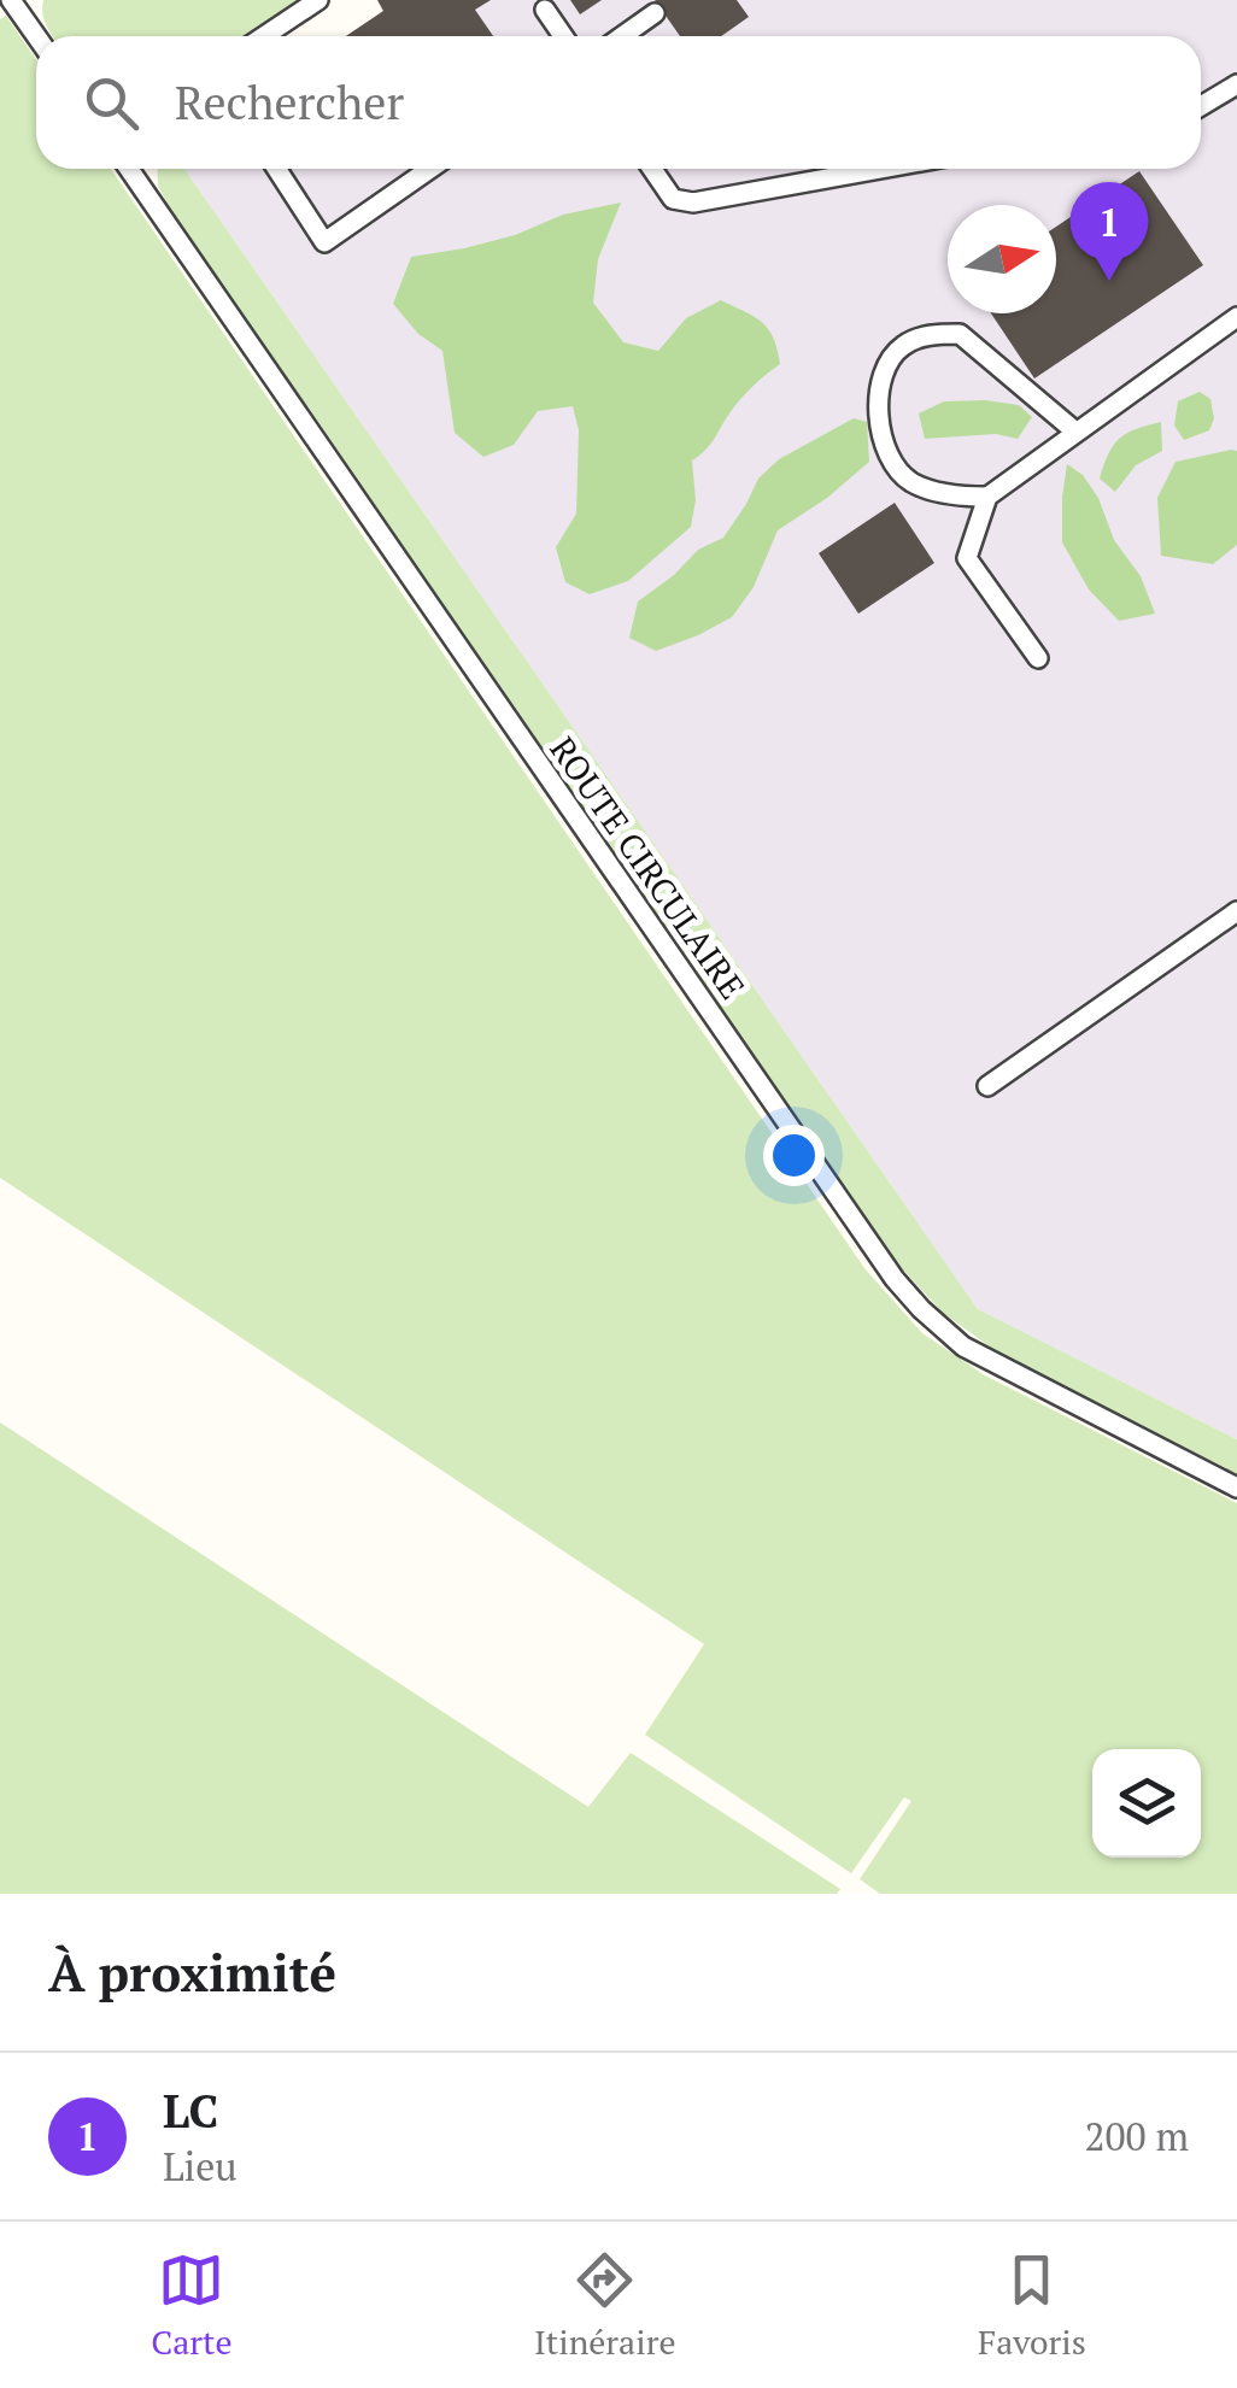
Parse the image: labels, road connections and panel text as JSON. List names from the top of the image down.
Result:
{
  "streets": {
    "lane": ["ROUTE CIRCULAIRE"]
  },
  "north": "right",
  "page": {
    "search": "Rechercher",
    "pins": "1",
    "heading": "À proximité",
    "list": [
      {
        "mark": "1",
        "name": "LC",
        "note": "Lieu",
        "value": "200 m"
      }
    ],
    "nav": ["Carte", "Itinéraire", "Favoris"]
  }
}
